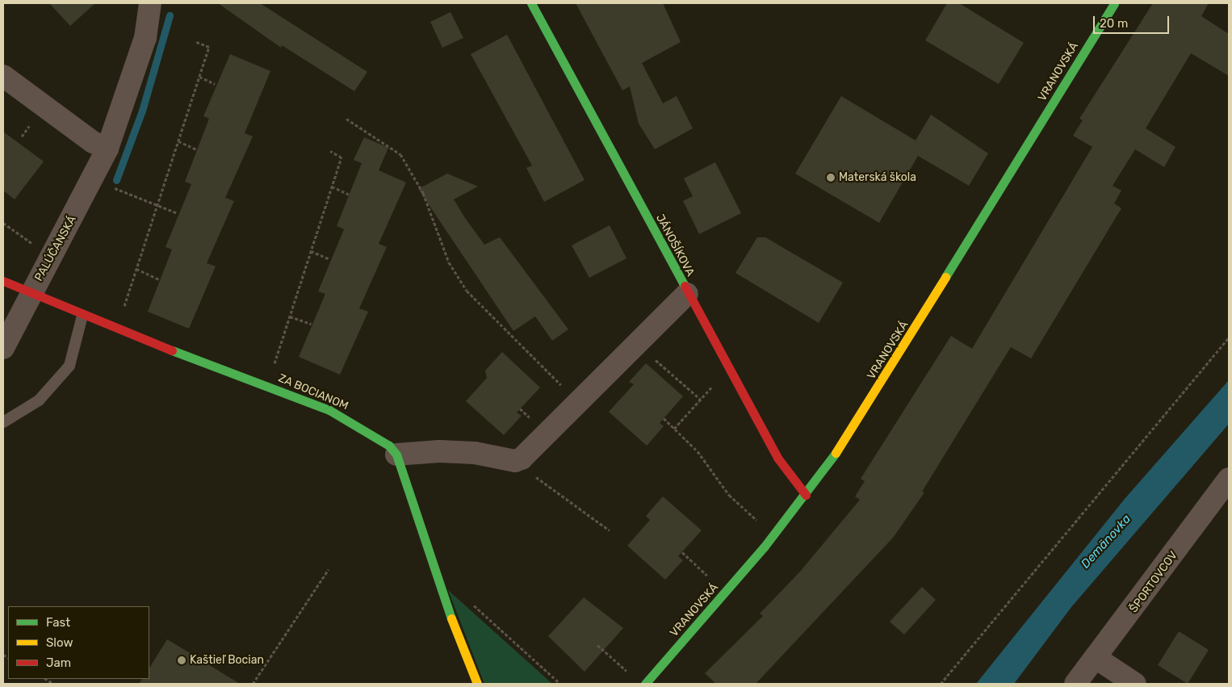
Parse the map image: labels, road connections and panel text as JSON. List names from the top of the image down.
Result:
{
  "streets": {
    "street": [
      "VRANOVSKÁ",
      "JÁNOŠÍKOVA",
      "PALÚČANSKÁ",
      "ZA BOCIANOM",
      "ŠPORTOVCOV"
    ]
  },
  "crossings": [
    ["VRANOVSKÁ", "JÁNOŠÍKOVA"],
    ["PALÚČANSKÁ", "ZA BOCIANOM"]
  ],
  "water": ["Demänovka"],
  "places": ["Materská škola", "Kaštieľ Bocian"],
  "legend": ["Fast", "Slow", "Jam"],
  "scale_bar": "20 m"
}
